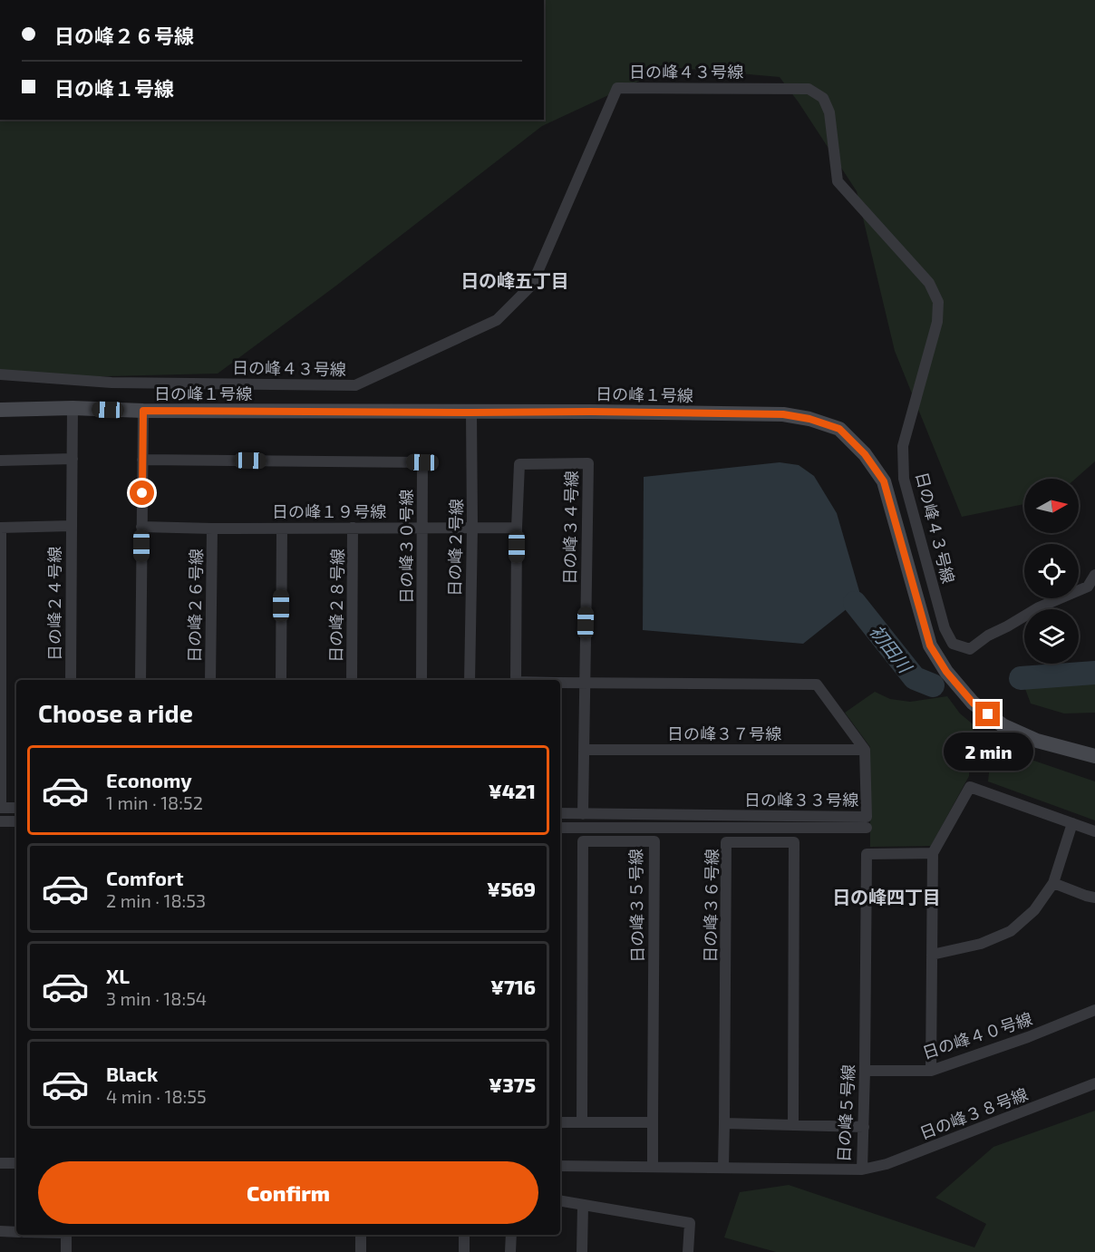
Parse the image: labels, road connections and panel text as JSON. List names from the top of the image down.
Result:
{
  "streets": {
    "street": [
      "日の峰４３号線",
      "日の峰１号線",
      "日の峰１９号線",
      "日の峰３４号線",
      "日の峰３０号線",
      "日の峰２号線",
      "日の峰２４号線",
      "日の峰２６号線",
      "日の峰２８号線",
      "日の峰３７号線",
      "日の峰３３号線",
      "日の峰３５号線",
      "日の峰３６号線",
      "日の峰４０号線",
      "日の峰５号線",
      "日の峰３８号線"
    ]
  },
  "crossings": [
    ["日の峰１号線", "日の峰２号線"],
    ["日の峰１号線", "日の峰２４号線"],
    ["日の峰１９号線", "日の峰３４号線"],
    ["日の峰１９号線", "日の峰３０号線"],
    ["日の峰１９号線", "日の峰２号線"],
    ["日の峰１９号線", "日の峰２６号線"],
    ["日の峰１９号線", "日の峰２８号線"],
    ["日の峰３４号線", "日の峰３７号線"],
    ["日の峰３４号線", "日の峰３３号線"],
    ["日の峰３７号線", "日の峰３３号線"],
    ["日の峰４０号線", "日の峰５号線"],
    ["日の峰５号線", "日の峰３８号線"]
  ],
  "districts": ["日の峰五丁目", "日の峰四丁目"],
  "water": ["初田川"],
  "north": "right",
  "page": {
    "banner": ["日の峰２６号線", "日の峰１号線"],
    "heading": "Choose a ride",
    "bubble": "2 min",
    "list": [
      {
        "name": "Economy",
        "note": "1 min · 18:52",
        "value": "¥421"
      },
      {
        "name": "Comfort",
        "note": "2 min · 18:53",
        "value": "¥569"
      },
      {
        "name": "XL",
        "note": "3 min · 18:54",
        "value": "¥716"
      },
      {
        "name": "Black",
        "note": "4 min · 18:55",
        "value": "¥375"
      }
    ],
    "buttons": "Confirm"
  }
}
